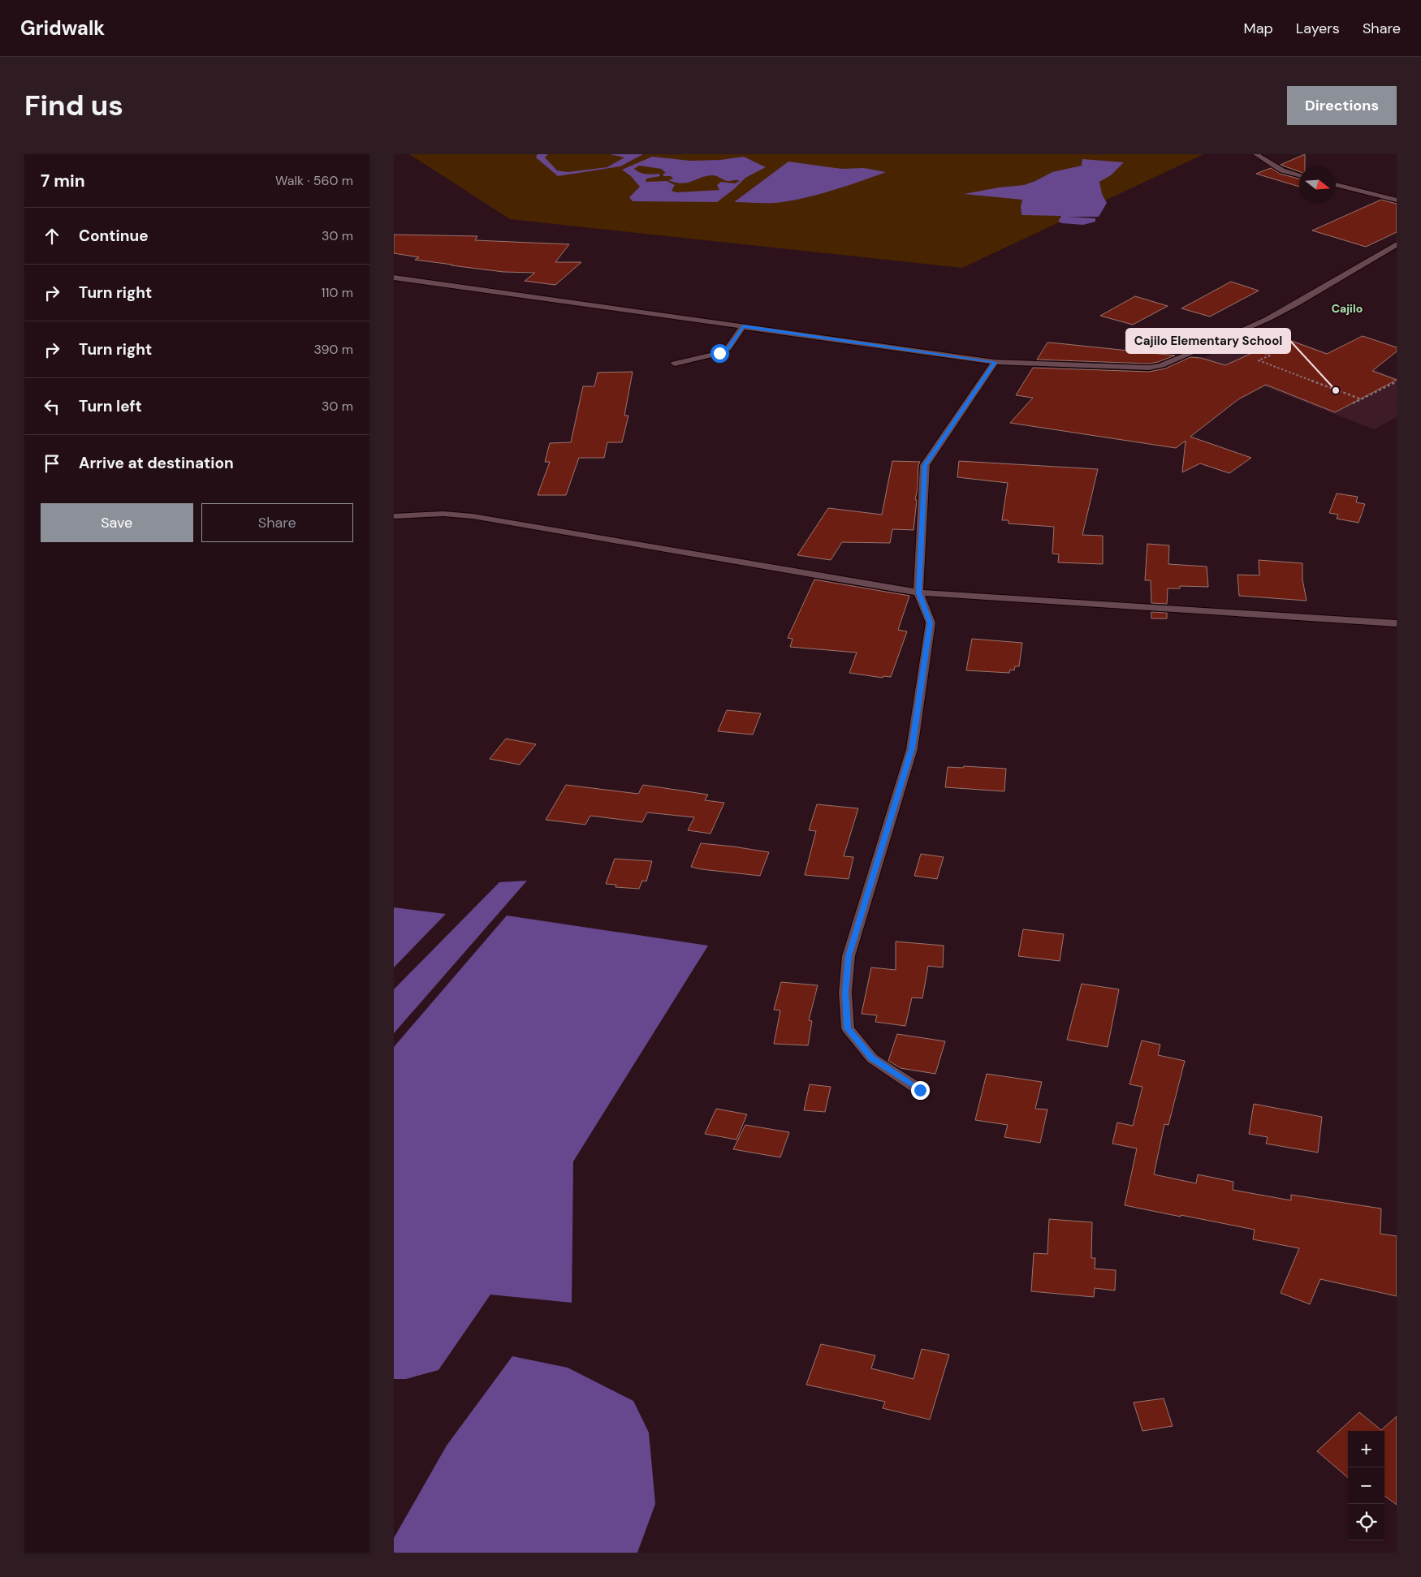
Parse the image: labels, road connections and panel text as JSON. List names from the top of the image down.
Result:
{
  "districts": ["Cajilo"],
  "places": ["Cajilo Elementary School"],
  "north": "right",
  "page": {
    "header": "Gridwalk",
    "nav": ["Map", "Layers", "Share"],
    "buttons": [
      "Directions",
      ["Save", "Share"]
    ],
    "title": "Find us",
    "heading": ["7 min", "Walk · 560 m"],
    "list": [
      ["Continue", "30 m"],
      ["Turn right", "110 m"],
      ["Turn right", "390 m"],
      ["Turn left", "30 m"],
      "Arrive at destination"
    ],
    "map_buttons": ["+", "−"]
  }
}
